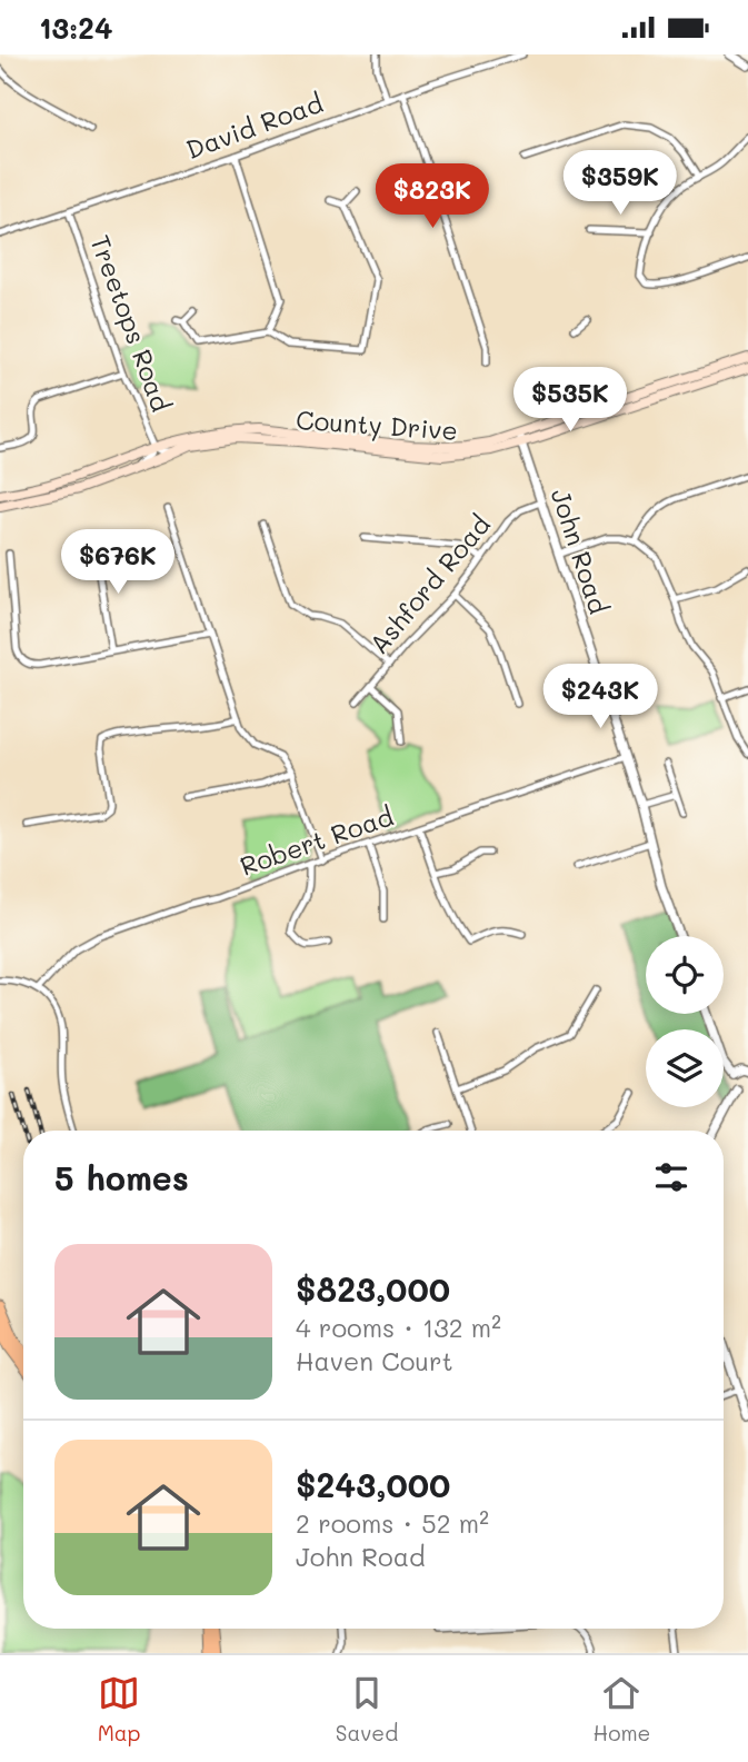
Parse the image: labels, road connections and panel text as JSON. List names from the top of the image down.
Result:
{
  "streets": {
    "main road": ["County Drive"],
    "street": [
      "David Road",
      "Treetops Road",
      "John Road",
      "Ashford Road",
      "Robert Road"
    ]
  },
  "crossings": [
    ["David Road", "Treetops Road"],
    ["Treetops Road", "County Drive"],
    ["County Drive", "John Road"],
    ["John Road", "Ashford Road"],
    ["John Road", "Robert Road"]
  ],
  "page": {
    "status": "13:24",
    "price": [
      "$359K",
      "$823K",
      "$535K",
      "$676K",
      "$243K"
    ],
    "heading": "5 homes",
    "list": [
      {
        "name": "$823,000",
        "note": "4 rooms · 132 m² · Haven Court"
      },
      {
        "name": "$243,000",
        "note": "2 rooms · 52 m² · John Road"
      }
    ],
    "tabs": ["Map", "Saved", "Home"]
  }
}
